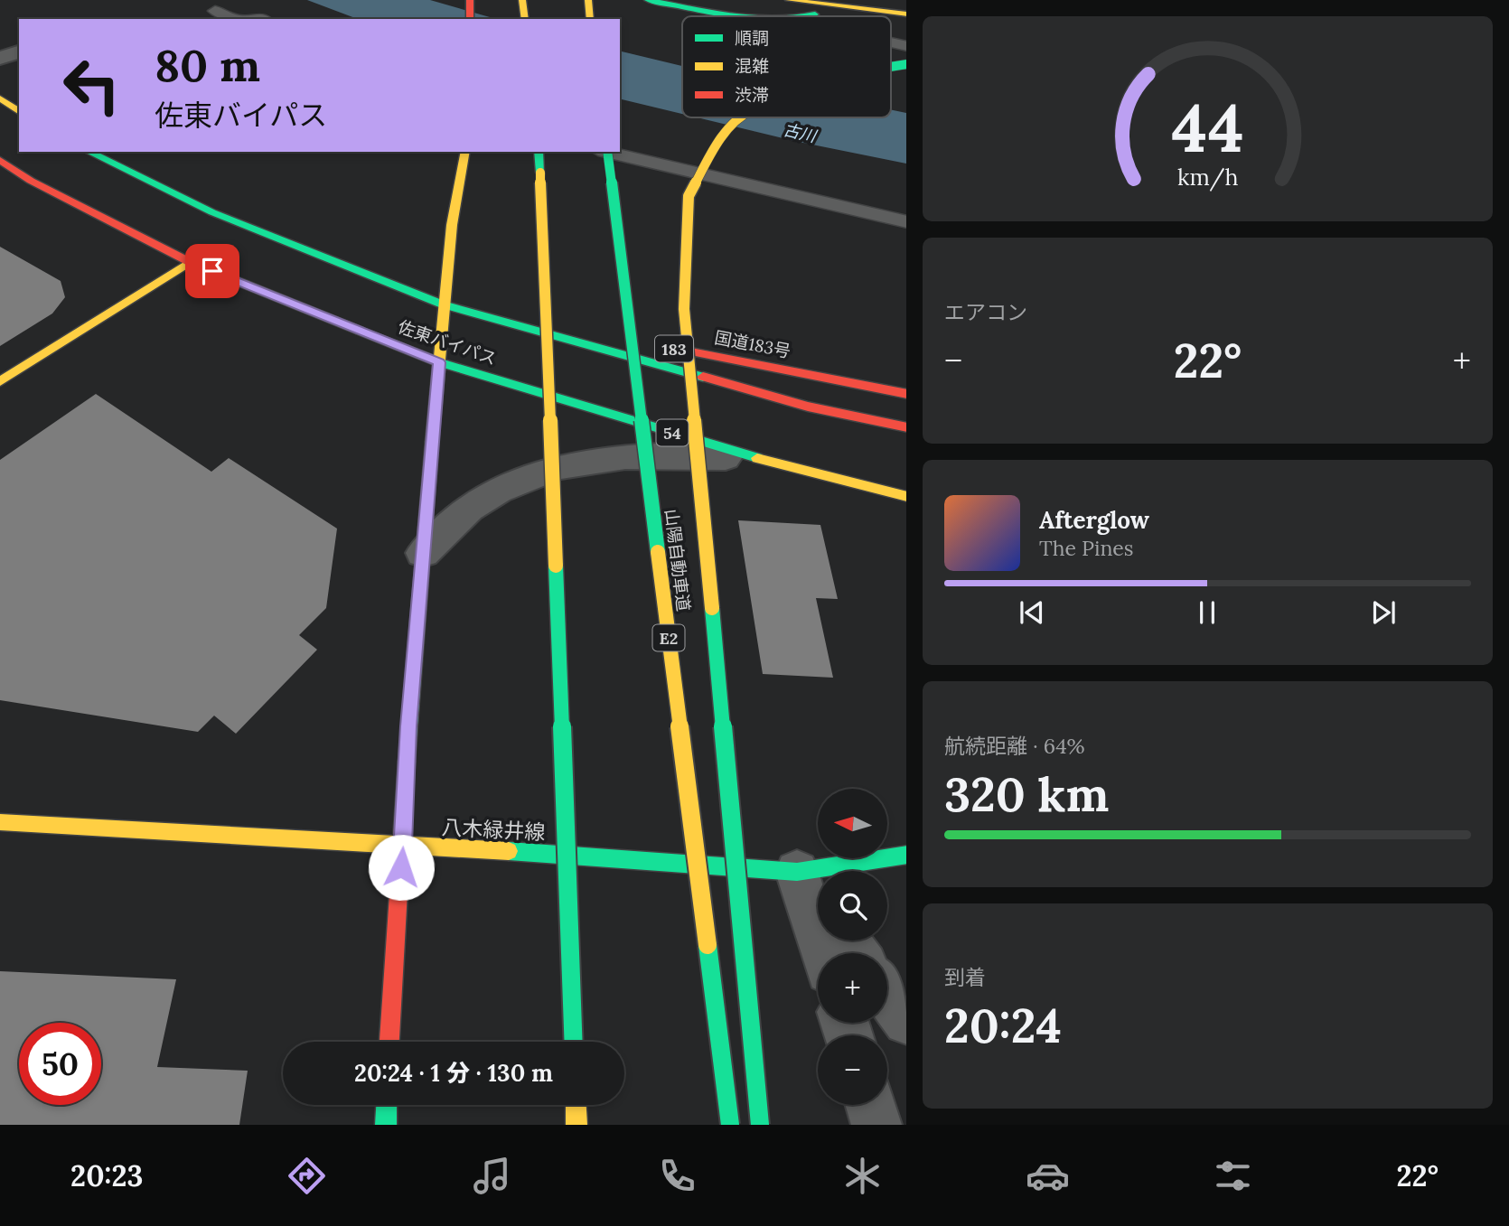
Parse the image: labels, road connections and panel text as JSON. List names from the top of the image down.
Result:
{
  "streets": {
    "main road": [
      "佐東バイパス",
      "国道183号",
      "183",
      "54",
      "山陽自動車道",
      "E2",
      "八木緑井線"
    ]
  },
  "crossings": [
    ["佐東バイパス", "国道183号"]
  ],
  "water": ["古川"],
  "legend": ["順調", "混雑", "渋滞"],
  "north": "left",
  "page": {
    "turn": ["80 m", "佐東バイパス"],
    "tile": [
      "エアコン",
      ["航続距離 · 64%", "320 km"],
      ["到着", "20:24"]
    ],
    "heat": ["−", "22°", "+"],
    "song": ["Afterglow", "The Pines"],
    "map_buttons": ["+", "−"],
    "limit": "50",
    "trip": "20:24 · 1 分 · 130 m",
    "tabs": ["20:23", "22°"],
    "gauge": ["44", "km/h"]
  }
}
